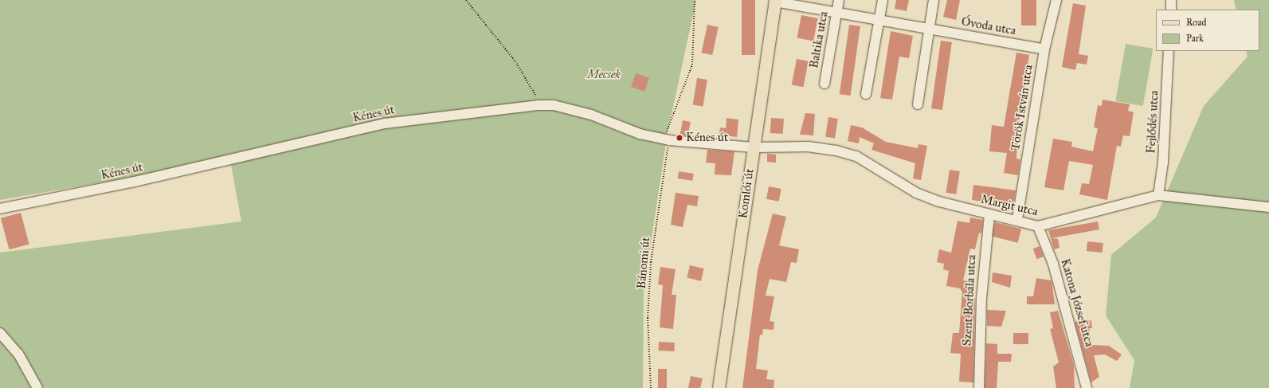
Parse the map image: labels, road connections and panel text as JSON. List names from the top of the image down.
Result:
{
  "streets": {
    "main road": ["Komlói út"],
    "street": [
      "Óvoda utca",
      "Baltika utca",
      "Török István utca",
      "Kénes út",
      "Fejlődés utca",
      "Margit utca",
      "Szent Borbála utca",
      "Katona József utca"
    ],
    "path": ["Bánomi út"]
  },
  "crossings": [
    ["Óvoda utca", "Baltika utca"],
    ["Óvoda utca", "Török István utca"],
    ["Óvoda utca", "Komlói út"],
    ["Török István utca", "Margit utca"],
    ["Kénes út", "Komlói út"],
    ["Kénes út", "Margit utca"],
    ["Kénes út", "Bánomi út"],
    ["Fejlődés utca", "Margit utca"],
    ["Komlói út", "Margit utca"],
    ["Margit utca", "Szent Borbála utca"],
    ["Margit utca", "Katona József utca"]
  ],
  "parks": ["Mecsek"],
  "places": ["Kénes út"],
  "legend": ["Road", "Park"]
}
